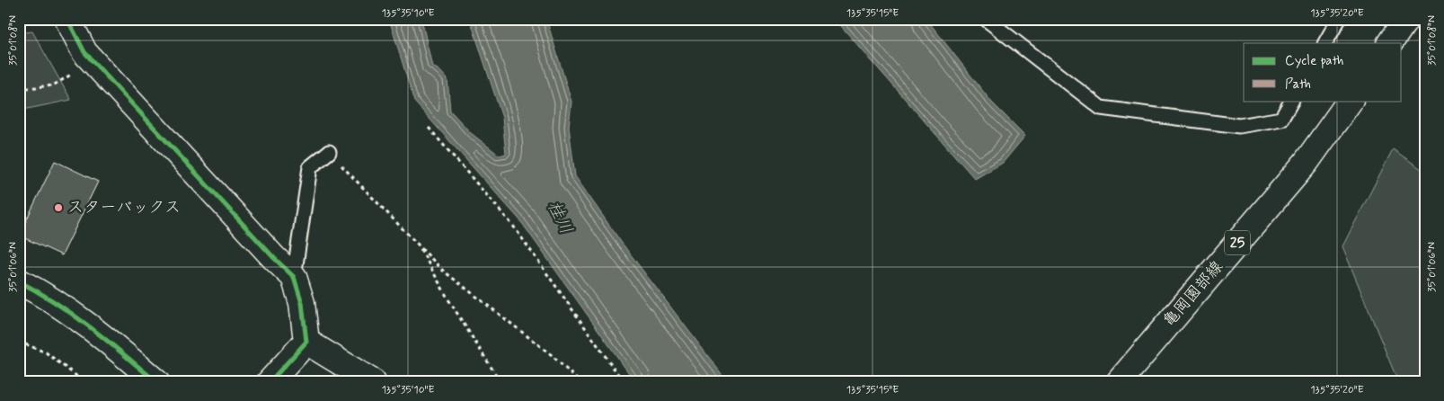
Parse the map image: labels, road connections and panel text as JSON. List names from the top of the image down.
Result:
{
  "streets": {
    "street": ["25", "亀岡園部線"]
  },
  "water": ["桂川"],
  "places": ["スターバックス"],
  "legend": ["Cycle path", "Path"],
  "coordinates": [
    "135°35'10\"E",
    "135°35'15\"E",
    "135°35'20\"E",
    "35°01'08\"N",
    "35°01'06\"N"
  ]
}
